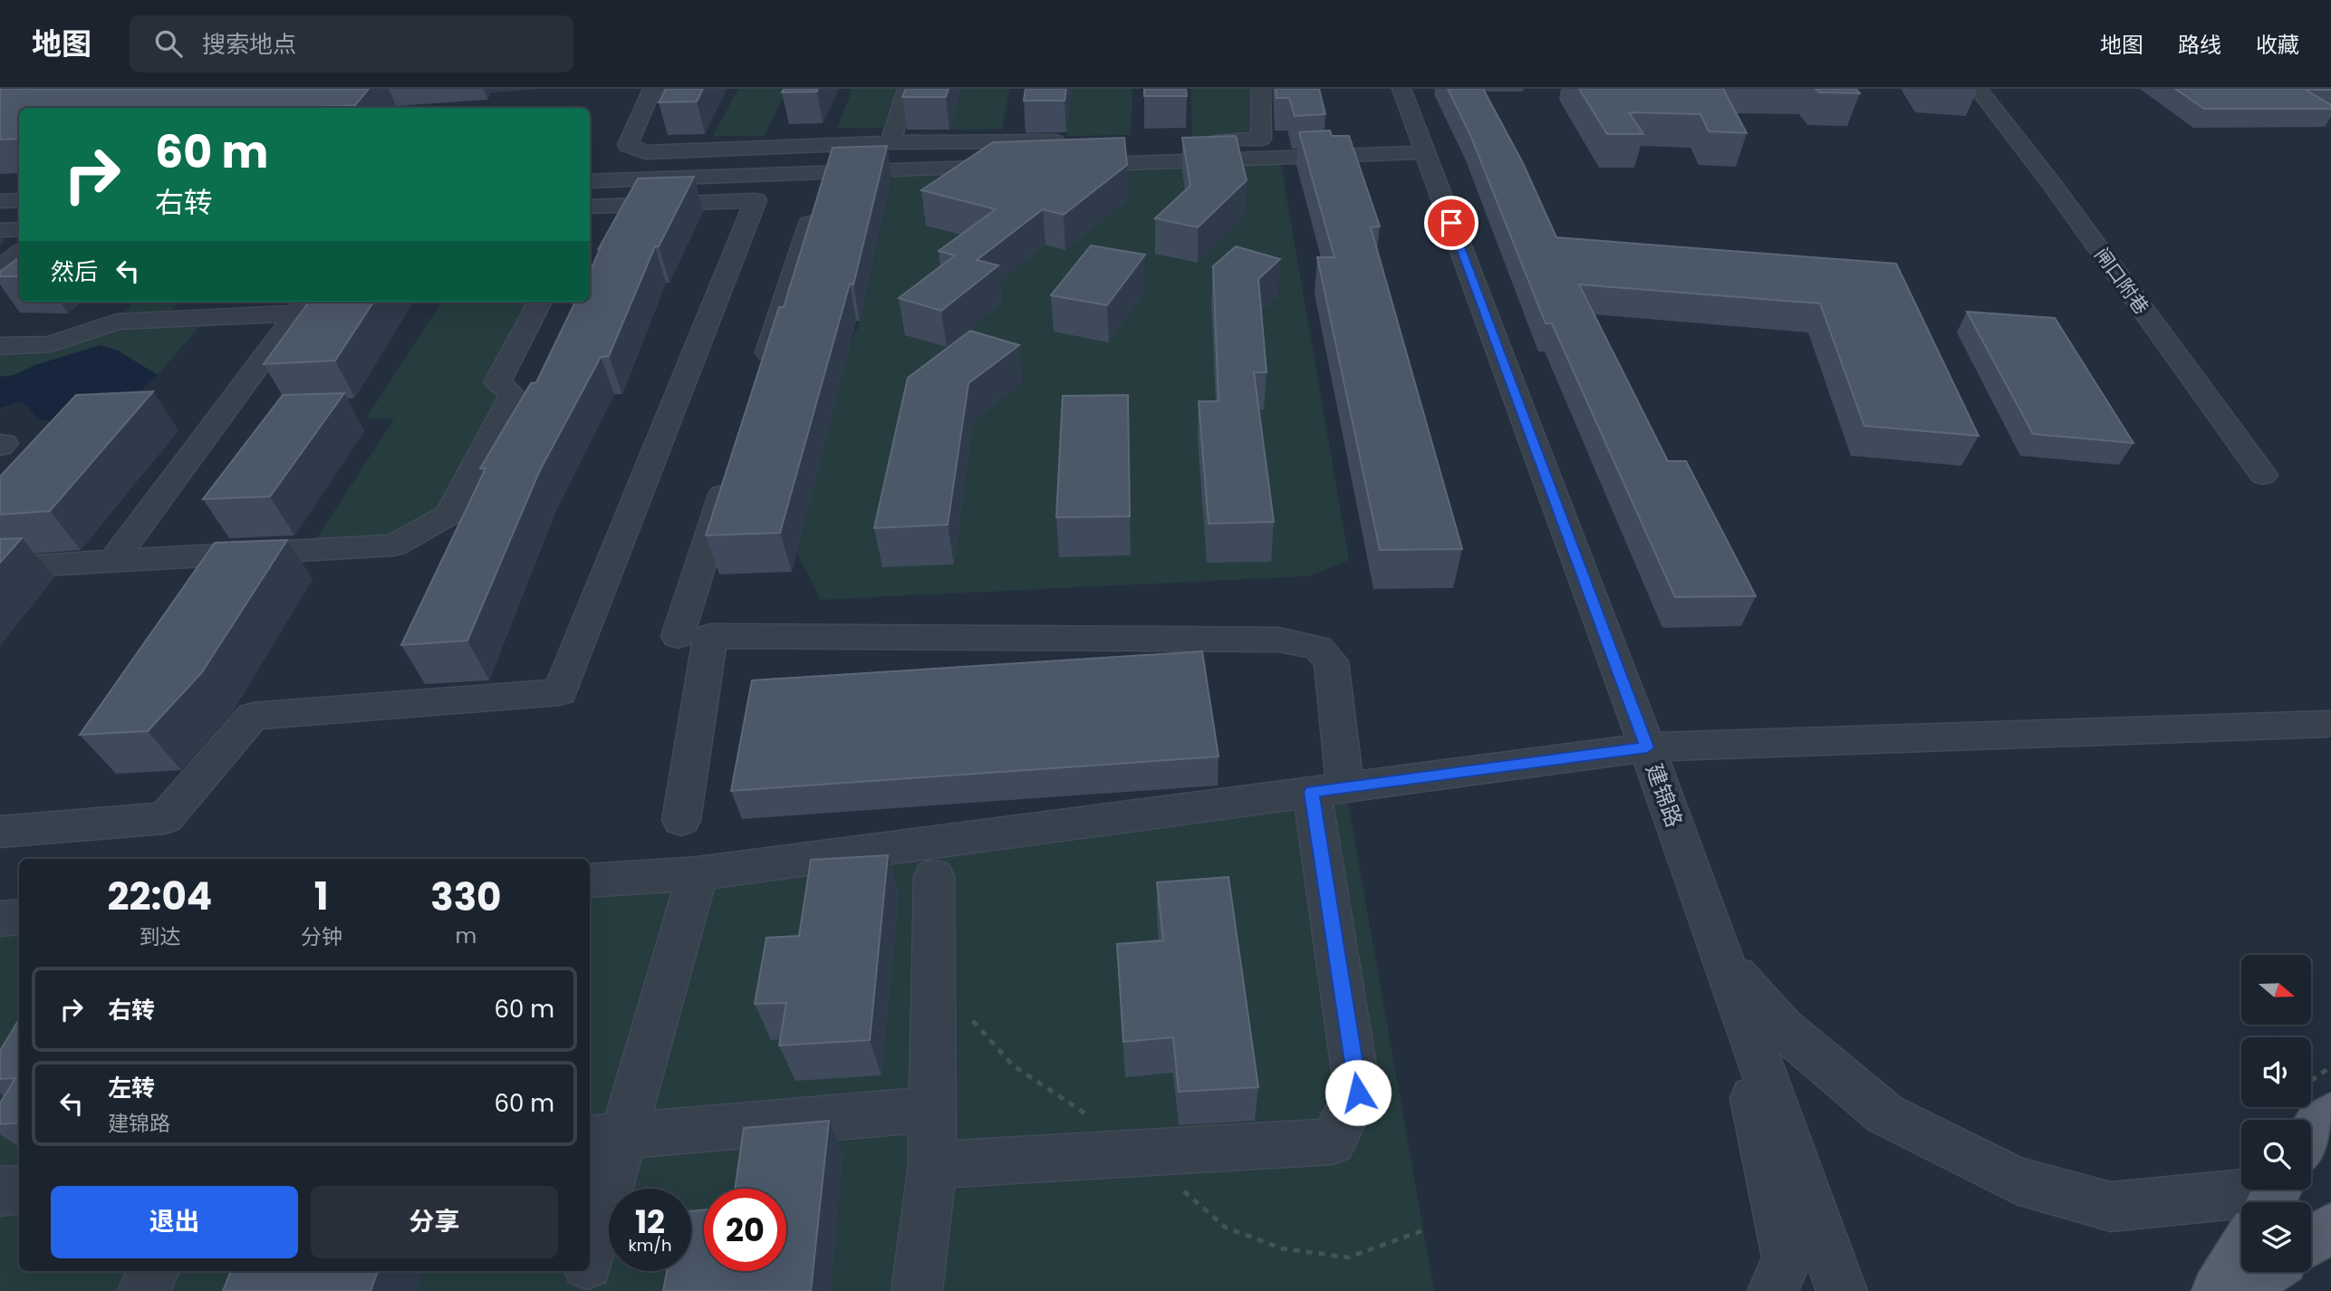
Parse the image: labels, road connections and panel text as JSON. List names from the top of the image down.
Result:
{
  "streets": {
    "street": ["闸口附巷", "建锦路"]
  },
  "north": "right",
  "page": {
    "header": "地图",
    "search": "搜索地点",
    "nav": ["地图", "路线", "收藏"],
    "turn": ["60 m", "右转"],
    "then": "然后",
    "eta": [
      "22:04",
      "到达",
      "1",
      "分钟",
      "330",
      "m"
    ],
    "list": [
      {
        "name": "右转",
        "value": "60 m"
      },
      {
        "name": "左转",
        "note": "建锦路",
        "value": "60 m"
      }
    ],
    "buttons": ["退出", "分享"],
    "speed": "12 km/h",
    "limit": "20"
  }
}
